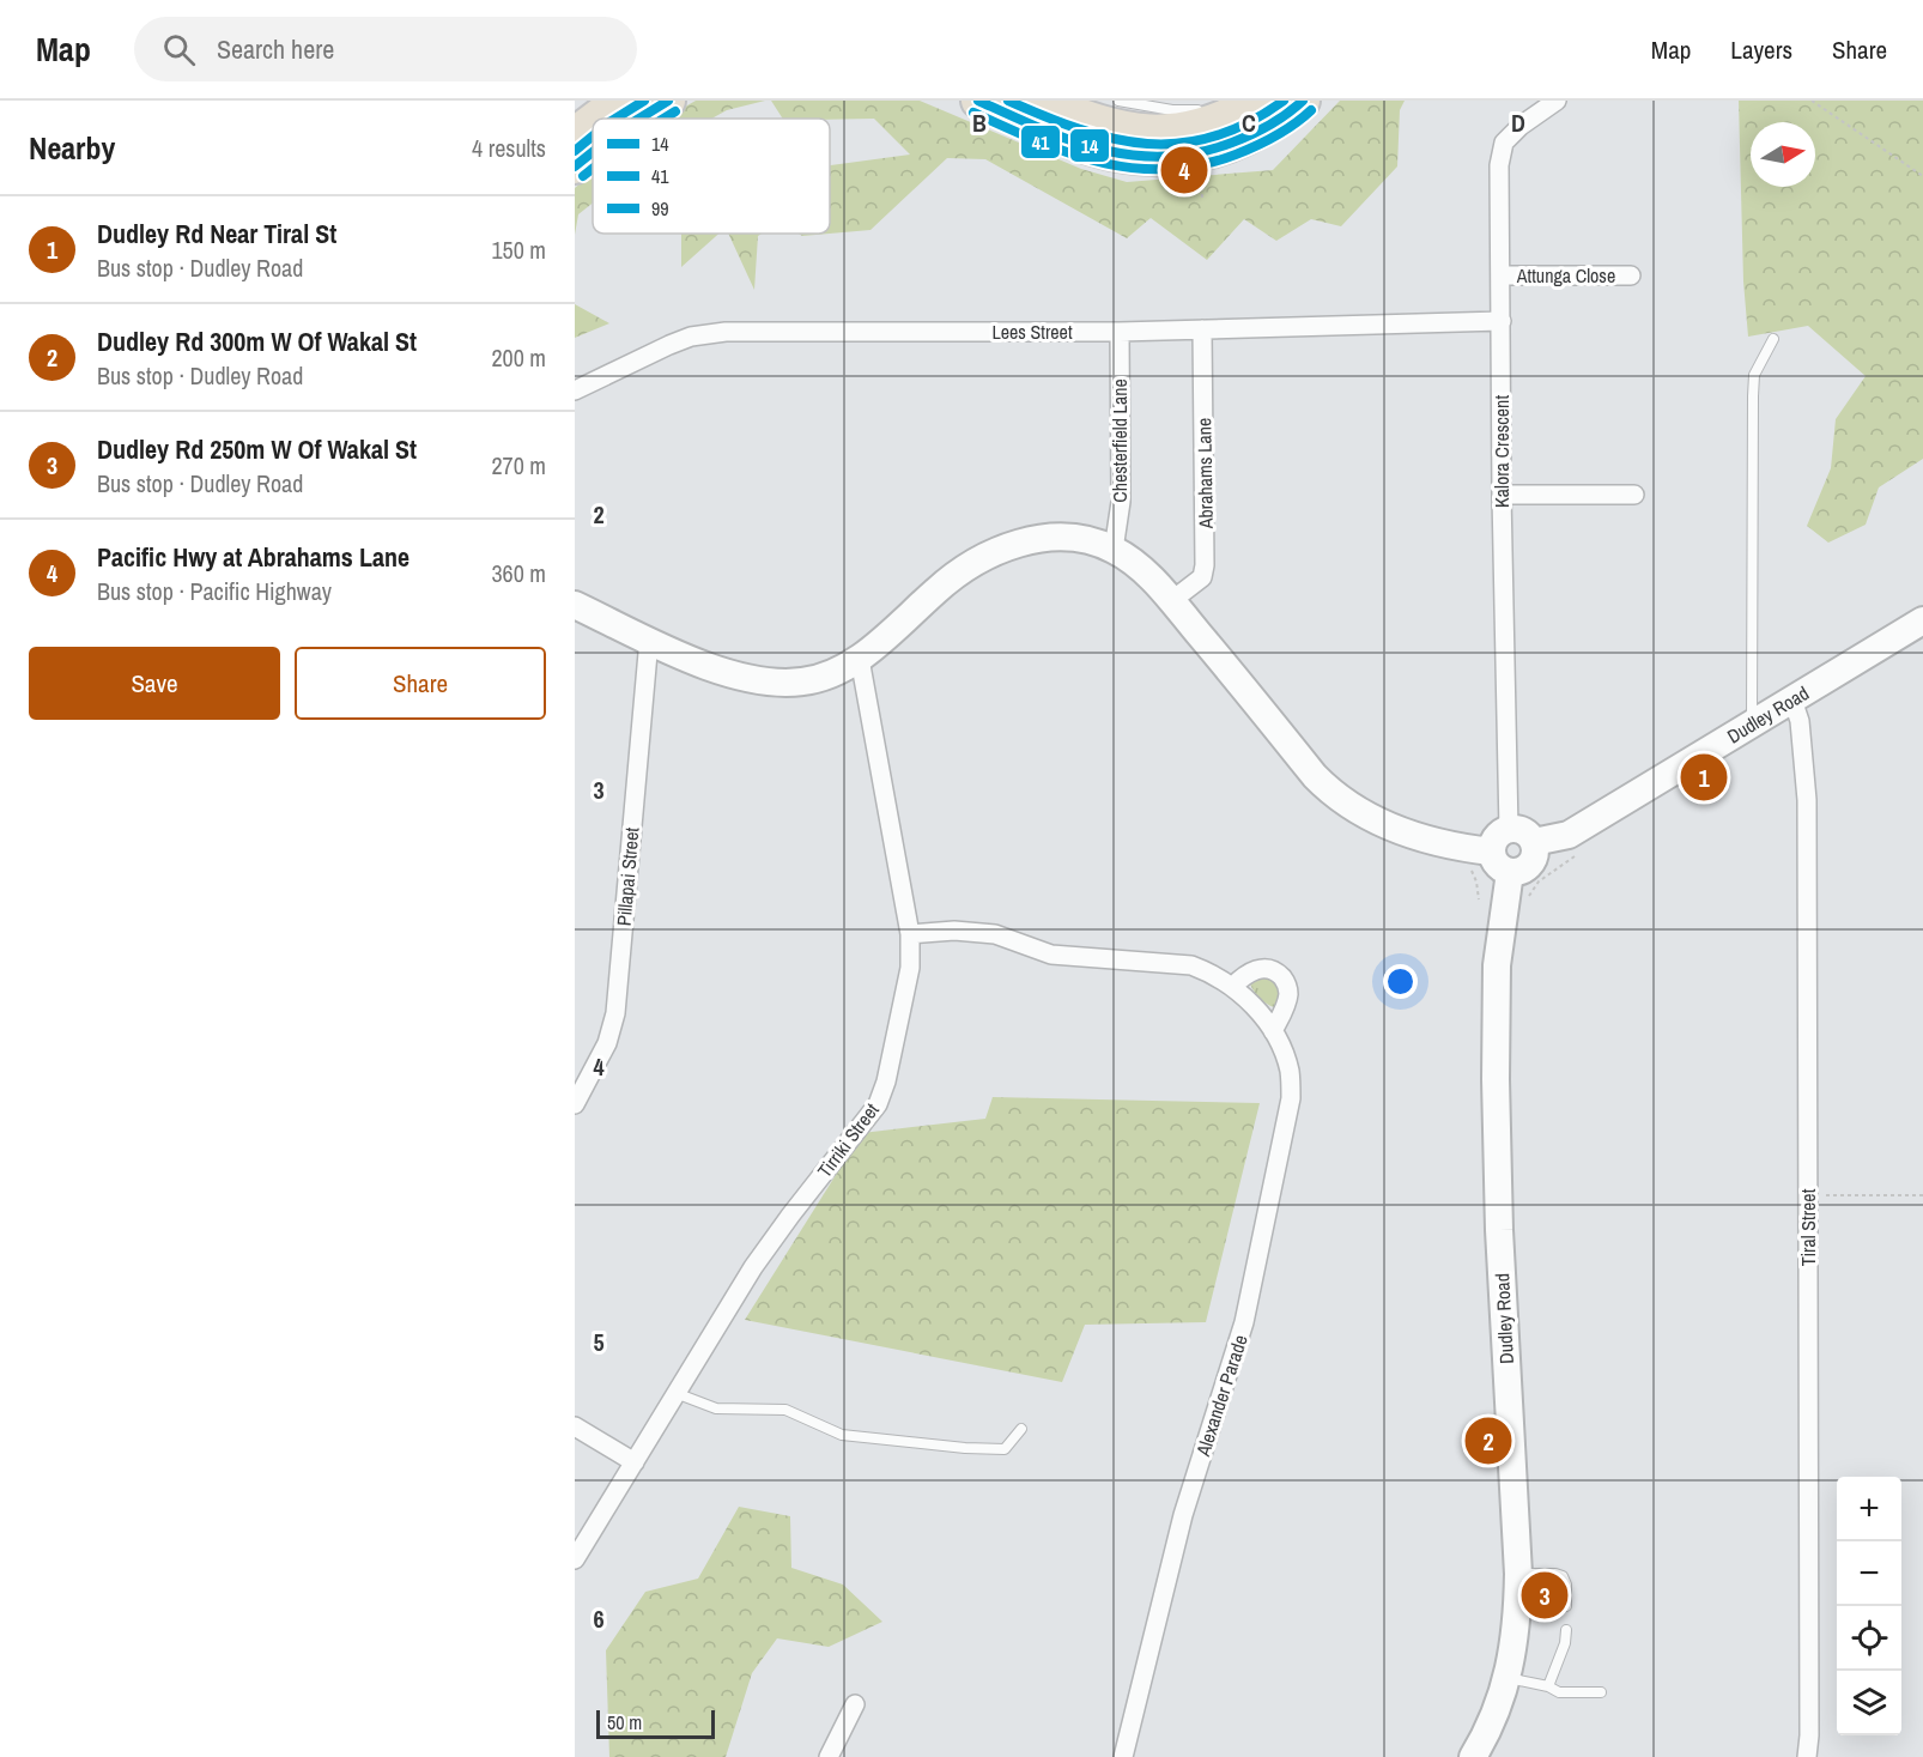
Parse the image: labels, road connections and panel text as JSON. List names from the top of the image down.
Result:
{
  "streets": {
    "main road": ["Dudley Road"],
    "street": [
      "Attunga Close",
      "Lees Street",
      "Chesterfield Lane",
      "Kalora Crescent",
      "Abrahams Lane",
      "Pillapai Street",
      "Tirriki Street",
      "Tiral Street",
      "Alexander Parade"
    ]
  },
  "crossings": [
    ["Attunga Close", "Kalora Crescent"],
    ["Lees Street", "Chesterfield Lane"],
    ["Lees Street", "Kalora Crescent"],
    ["Lees Street", "Abrahams Lane"],
    ["Kalora Crescent", "Dudley Road"],
    ["Dudley Road", "Tiral Street"],
    ["Tirriki Street", "Alexander Parade"]
  ],
  "lines": ["transit line 14", "transit line 99", "transit line 41"],
  "legend": ["14", "41", "99"],
  "scale_bar": "50 m",
  "north": "right",
  "page": {
    "header": "Map",
    "search": "Search here",
    "nav": ["Map", "Layers", "Share"],
    "heading": ["Nearby", "4 results"],
    "pins": [
      "4",
      "1",
      "2",
      "3"
    ],
    "list": [
      {
        "mark": "1",
        "name": "Dudley Rd Near Tiral St",
        "note": "Bus stop · Dudley Road",
        "value": "150 m"
      },
      {
        "mark": "2",
        "name": "Dudley Rd 300m W Of Wakal St",
        "note": "Bus stop · Dudley Road",
        "value": "200 m"
      },
      {
        "mark": "3",
        "name": "Dudley Rd 250m W Of Wakal St",
        "note": "Bus stop · Dudley Road",
        "value": "270 m"
      },
      {
        "mark": "4",
        "name": "Pacific Hwy at Abrahams Lane",
        "note": "Bus stop · Pacific Highway",
        "value": "360 m"
      }
    ],
    "buttons": ["Save", "Share"],
    "map_buttons": ["+", "−"],
    "scale": "50 m"
  },
  "grid": {
    "columns": ["B", "C", "D"],
    "rows": [
      "2",
      "3",
      "4",
      "5",
      "6"
    ]
  }
}
